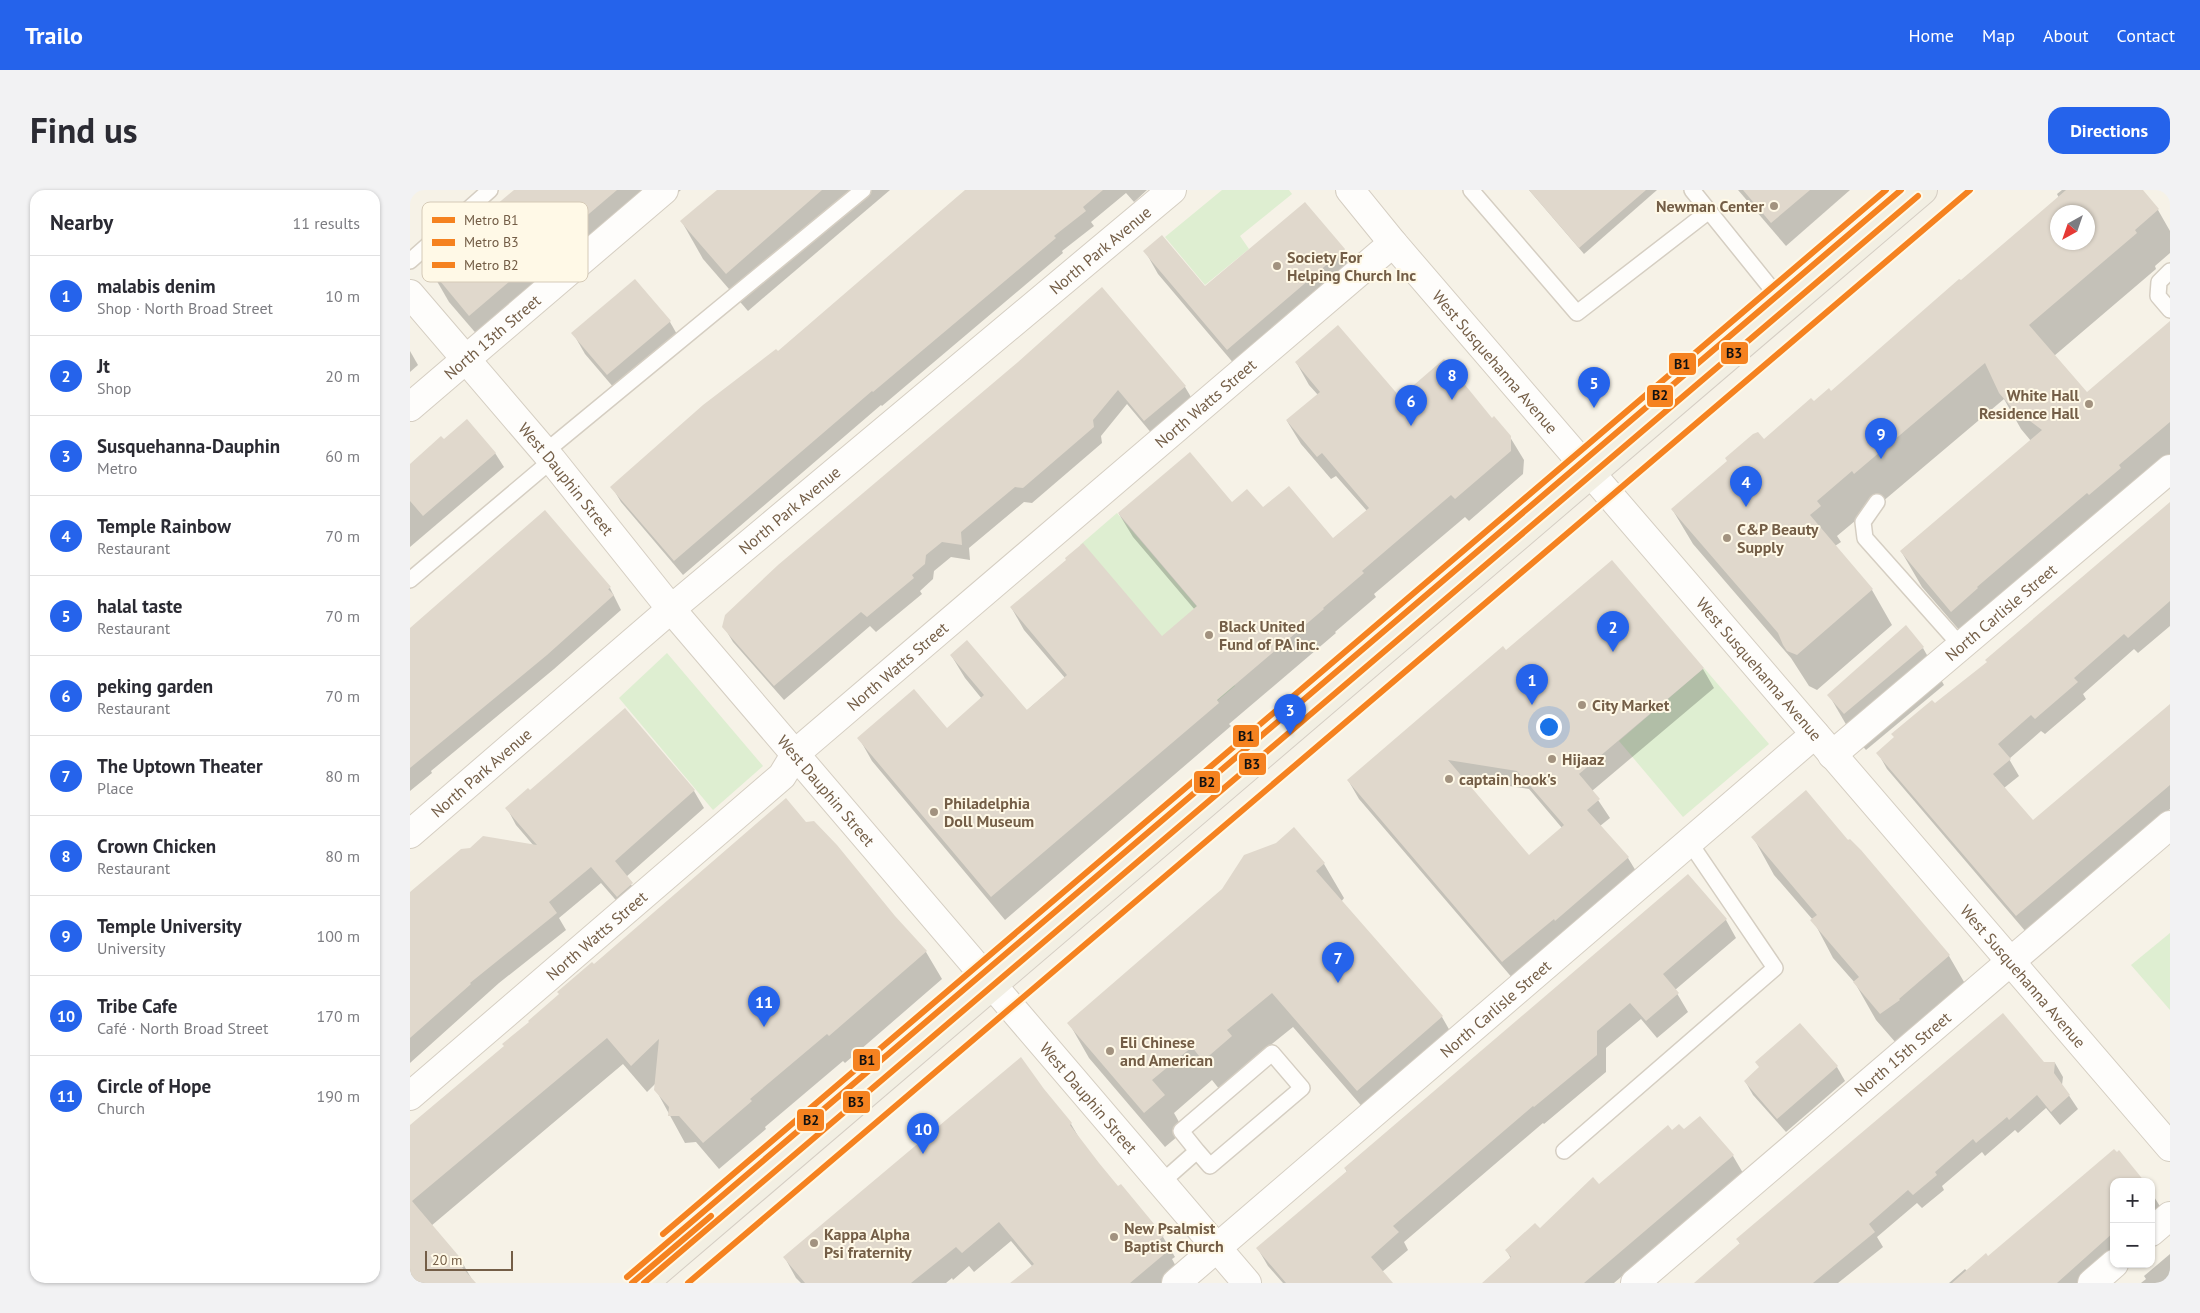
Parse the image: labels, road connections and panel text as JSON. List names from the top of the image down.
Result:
{
  "streets": {
    "street": [
      "North Park Avenue",
      "North 13th Street",
      "West Susquehanna Avenue",
      "North Watts Street",
      "West Dauphin Street",
      "North Carlisle Street",
      "North 15th Street"
    ]
  },
  "crossings": [
    ["North Park Avenue", "West Dauphin Street"],
    ["North 13th Street", "West Dauphin Street"],
    ["West Susquehanna Avenue", "North Watts Street"],
    ["West Susquehanna Avenue", "North Carlisle Street"],
    ["West Susquehanna Avenue", "North 15th Street"],
    ["North Watts Street", "West Dauphin Street"],
    ["West Dauphin Street", "North Carlisle Street"]
  ],
  "places": [
    "Newman Center",
    "Society For Helping Church Inc",
    "White Hall Residence Hall",
    "C&P Beauty Supply",
    "Black United Fund of PA inc.",
    "City Market",
    "Hijaaz",
    "captain hook's",
    "Philadelphia Doll Museum",
    "Eli Chinese and American",
    "New Psalmist Baptist Church",
    "Kappa Alpha Psi fraternity"
  ],
  "lines": ["metro line B1", "metro line B2", "metro line B3"],
  "legend": ["Metro B1", "Metro B3", "Metro B2"],
  "scale_bar": "20 m",
  "north": "bottom left",
  "page": {
    "header": "Trailo",
    "nav": [
      "Home",
      "Map",
      "About",
      "Contact"
    ],
    "title": "Find us",
    "buttons": "Directions",
    "heading": ["Nearby", "11 results"],
    "list": [
      {
        "mark": "1",
        "name": "malabis denim",
        "note": "Shop · North Broad Street",
        "value": "10 m"
      },
      {
        "mark": "2",
        "name": "Jt",
        "note": "Shop",
        "value": "20 m"
      },
      {
        "mark": "3",
        "name": "Susquehanna-Dauphin",
        "note": "Metro",
        "value": "60 m"
      },
      {
        "mark": "4",
        "name": "Temple Rainbow",
        "note": "Restaurant",
        "value": "70 m"
      },
      {
        "mark": "5",
        "name": "halal taste",
        "note": "Restaurant",
        "value": "70 m"
      },
      {
        "mark": "6",
        "name": "peking garden",
        "note": "Restaurant",
        "value": "70 m"
      },
      {
        "mark": "7",
        "name": "The Uptown Theater",
        "note": "Place",
        "value": "80 m"
      },
      {
        "mark": "8",
        "name": "Crown Chicken",
        "note": "Restaurant",
        "value": "80 m"
      },
      {
        "mark": "9",
        "name": "Temple University",
        "note": "University",
        "value": "100 m"
      },
      {
        "mark": "10",
        "name": "Tribe Cafe",
        "note": "Café · North Broad Street",
        "value": "170 m"
      },
      {
        "mark": "11",
        "name": "Circle of Hope",
        "note": "Church",
        "value": "190 m"
      }
    ],
    "pins": [
      "8",
      "5",
      "6",
      "9",
      "4",
      "2",
      "1",
      "3",
      "7",
      "11",
      "10"
    ],
    "map_buttons": ["+", "−"],
    "scale": "20 m"
  }
}
